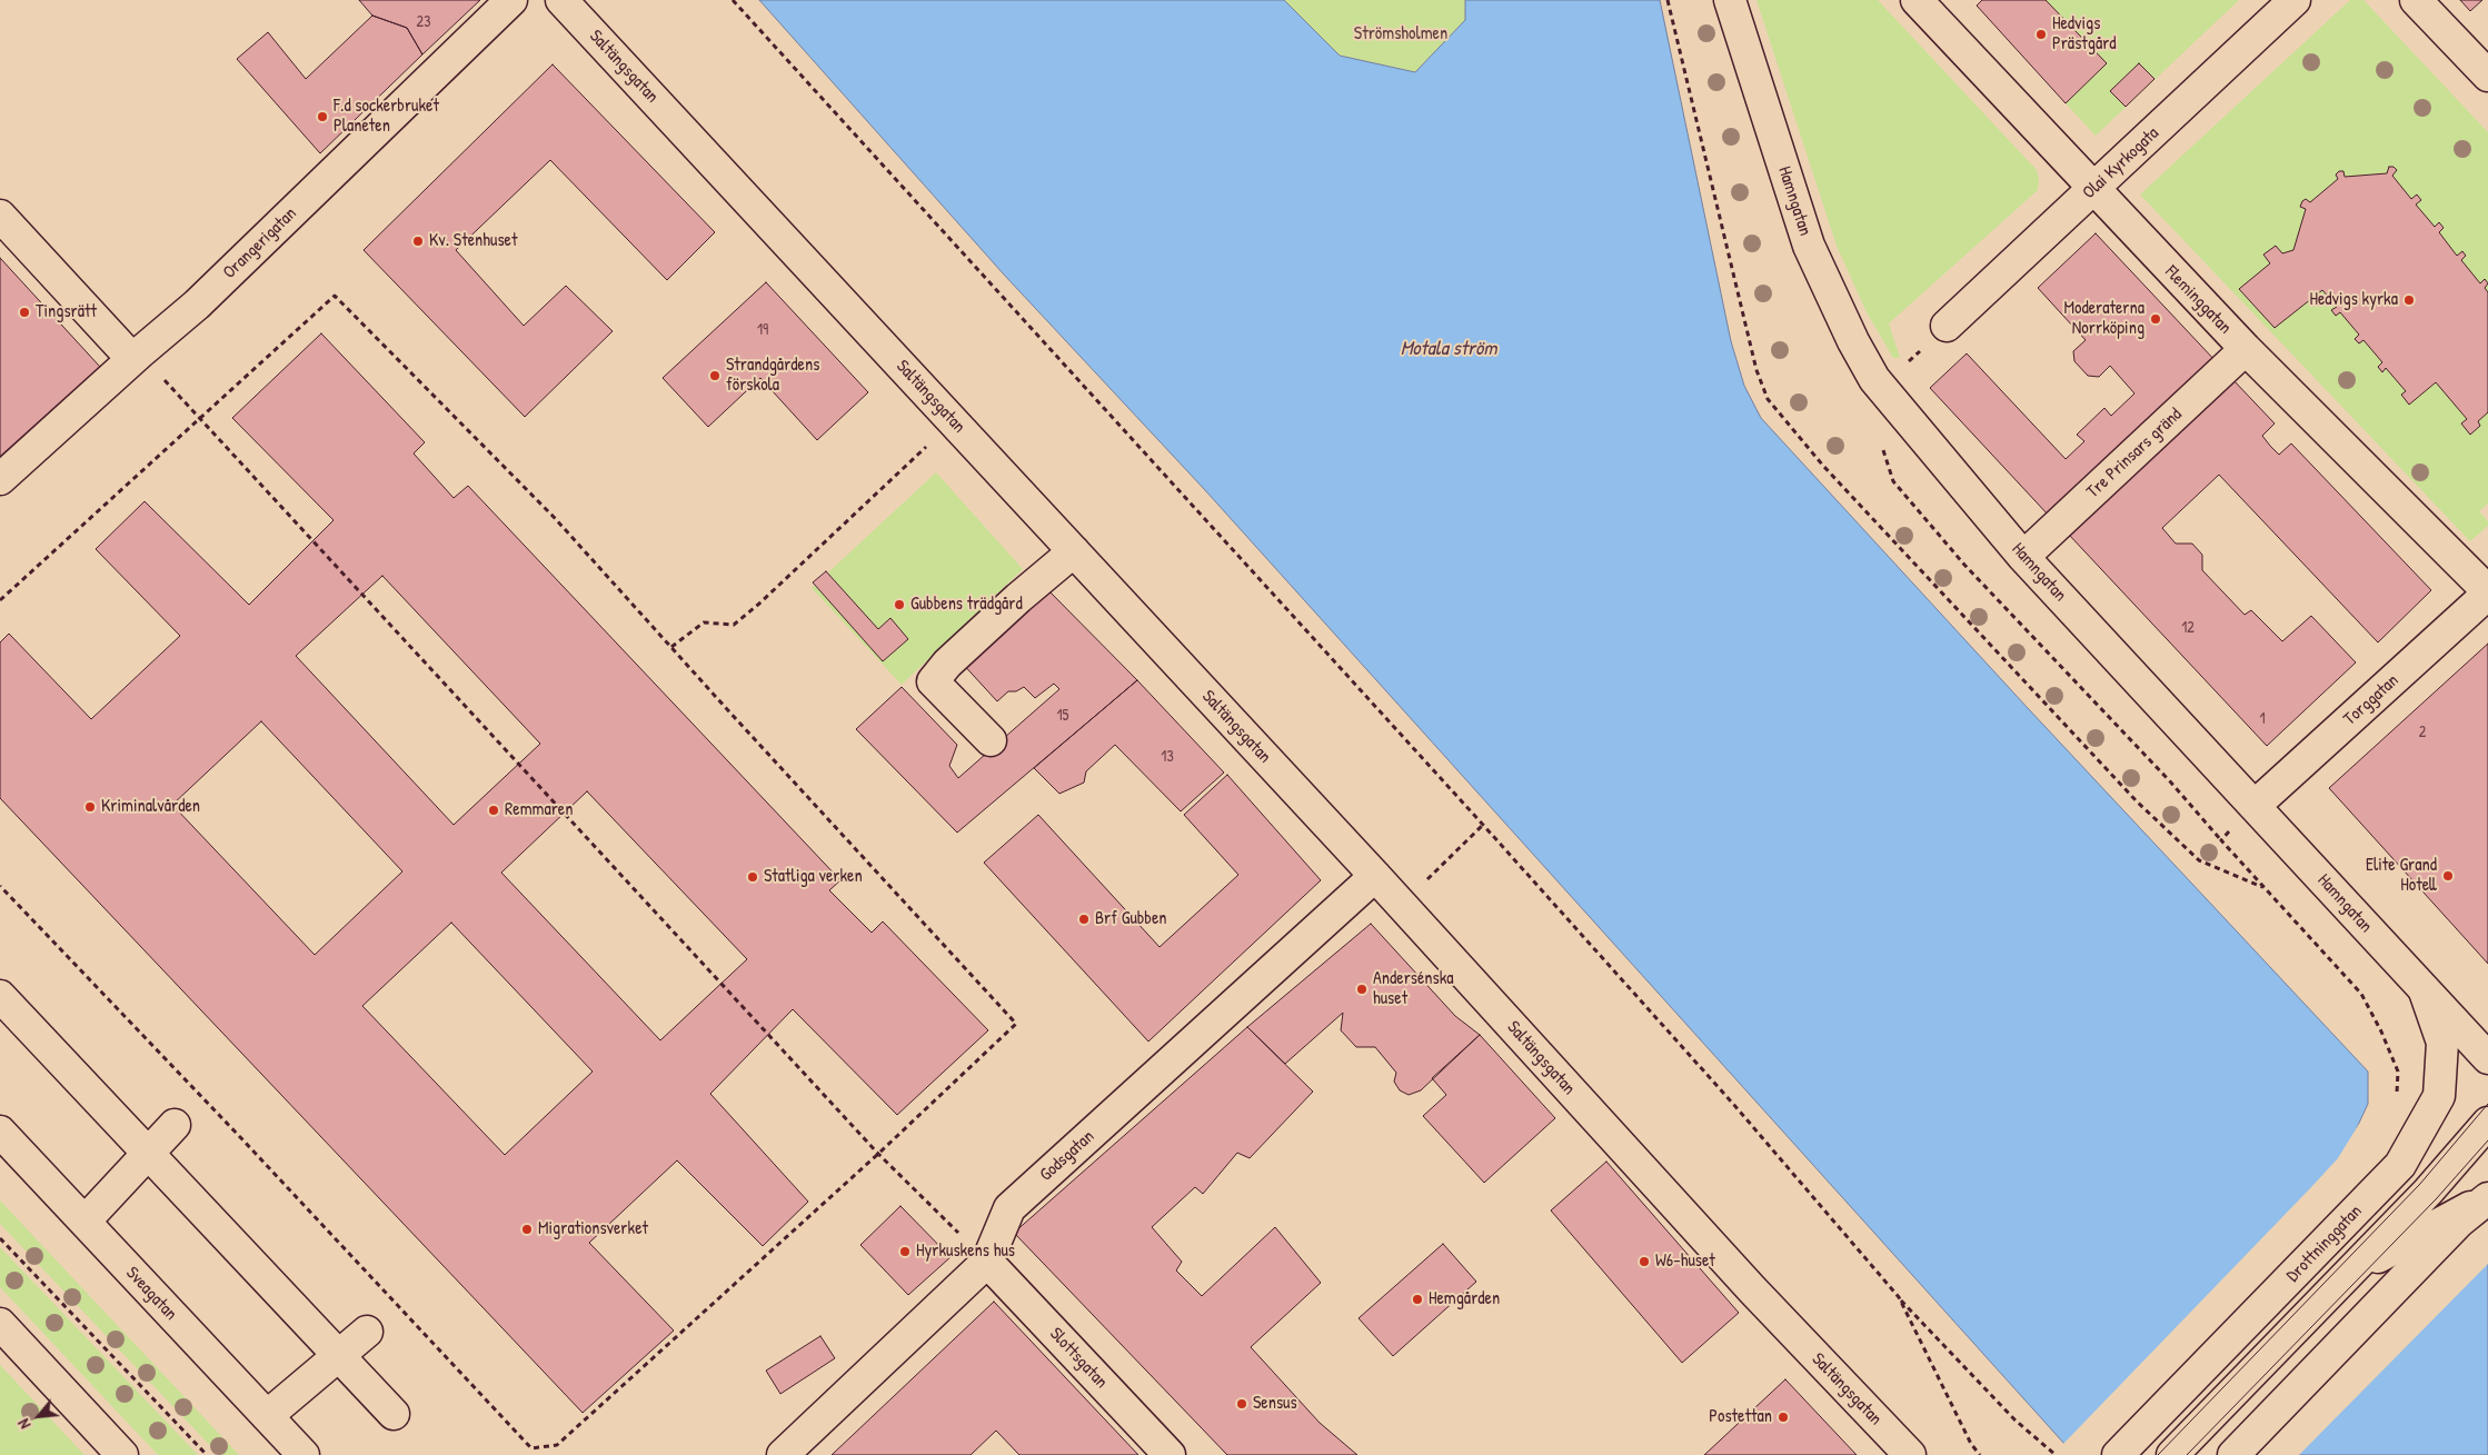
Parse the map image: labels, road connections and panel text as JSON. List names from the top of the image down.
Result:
{
  "streets": {
    "street": [
      "Saltängsgatan",
      "Olai Kyrkogata",
      "Hamngatan",
      "Orangerigatan",
      "Fleminggatan",
      "Tre Prinsars gränd",
      "Torggatan",
      "Godsgatan",
      "Drottninggatan",
      "Sveagatan",
      "Slottsgatan"
    ]
  },
  "crossings": [
    ["Saltängsgatan", "Godsgatan"],
    ["Olai Kyrkogata", "Fleminggatan"],
    ["Hamngatan", "Tre Prinsars gränd"],
    ["Hamngatan", "Torggatan"],
    ["Hamngatan", "Drottninggatan"],
    ["Fleminggatan", "Tre Prinsars gränd"],
    ["Fleminggatan", "Torggatan"],
    ["Godsgatan", "Slottsgatan"]
  ],
  "water": ["Motala ström"],
  "parks": ["Strömsholmen"],
  "places": [
    "Hedvigs Prästgård",
    "F.d sockerbruket Planeten",
    "Kv. Stenhuset",
    "Hedvigs kyrka",
    "Tingsrätt",
    "Moderaterna Norrköping",
    "Strandgårdens förskola",
    "Gubbens trädgård",
    "Kriminalvården",
    "Remmaren",
    "Elite Grand Hotell",
    "Statliga verken",
    "Brf Gubben",
    "Andersénska huset",
    "Migrationsverket",
    "Hyrkuskens hus",
    "W6-huset",
    "Hemgården",
    "Sensus",
    "Postettan"
  ],
  "house_numbers": [
    "23",
    "19",
    "12",
    "15",
    "1",
    "2",
    "13"
  ],
  "north": "bottom left"
}
